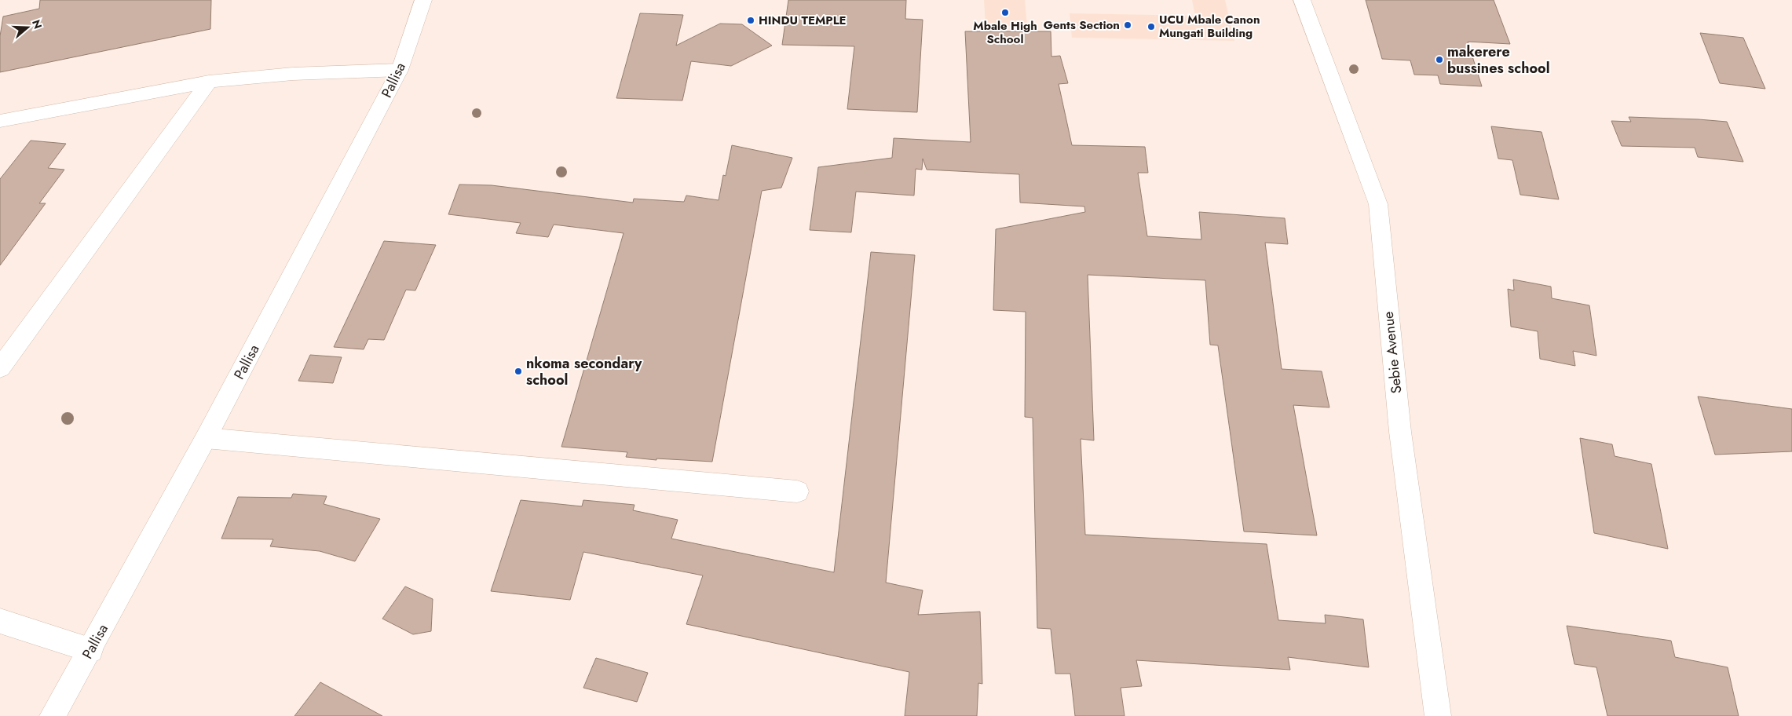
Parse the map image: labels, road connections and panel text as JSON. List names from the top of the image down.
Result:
{
  "streets": {
    "street": ["Pallisa", "Sebie Avenue"]
  },
  "places": [
    "Mbale High School",
    "HINDU TEMPLE",
    "Gents Section",
    "UCU Mbale Canon Mungati Building",
    "makerere bussines school",
    "nkoma secondary school"
  ],
  "north": "right"
}
